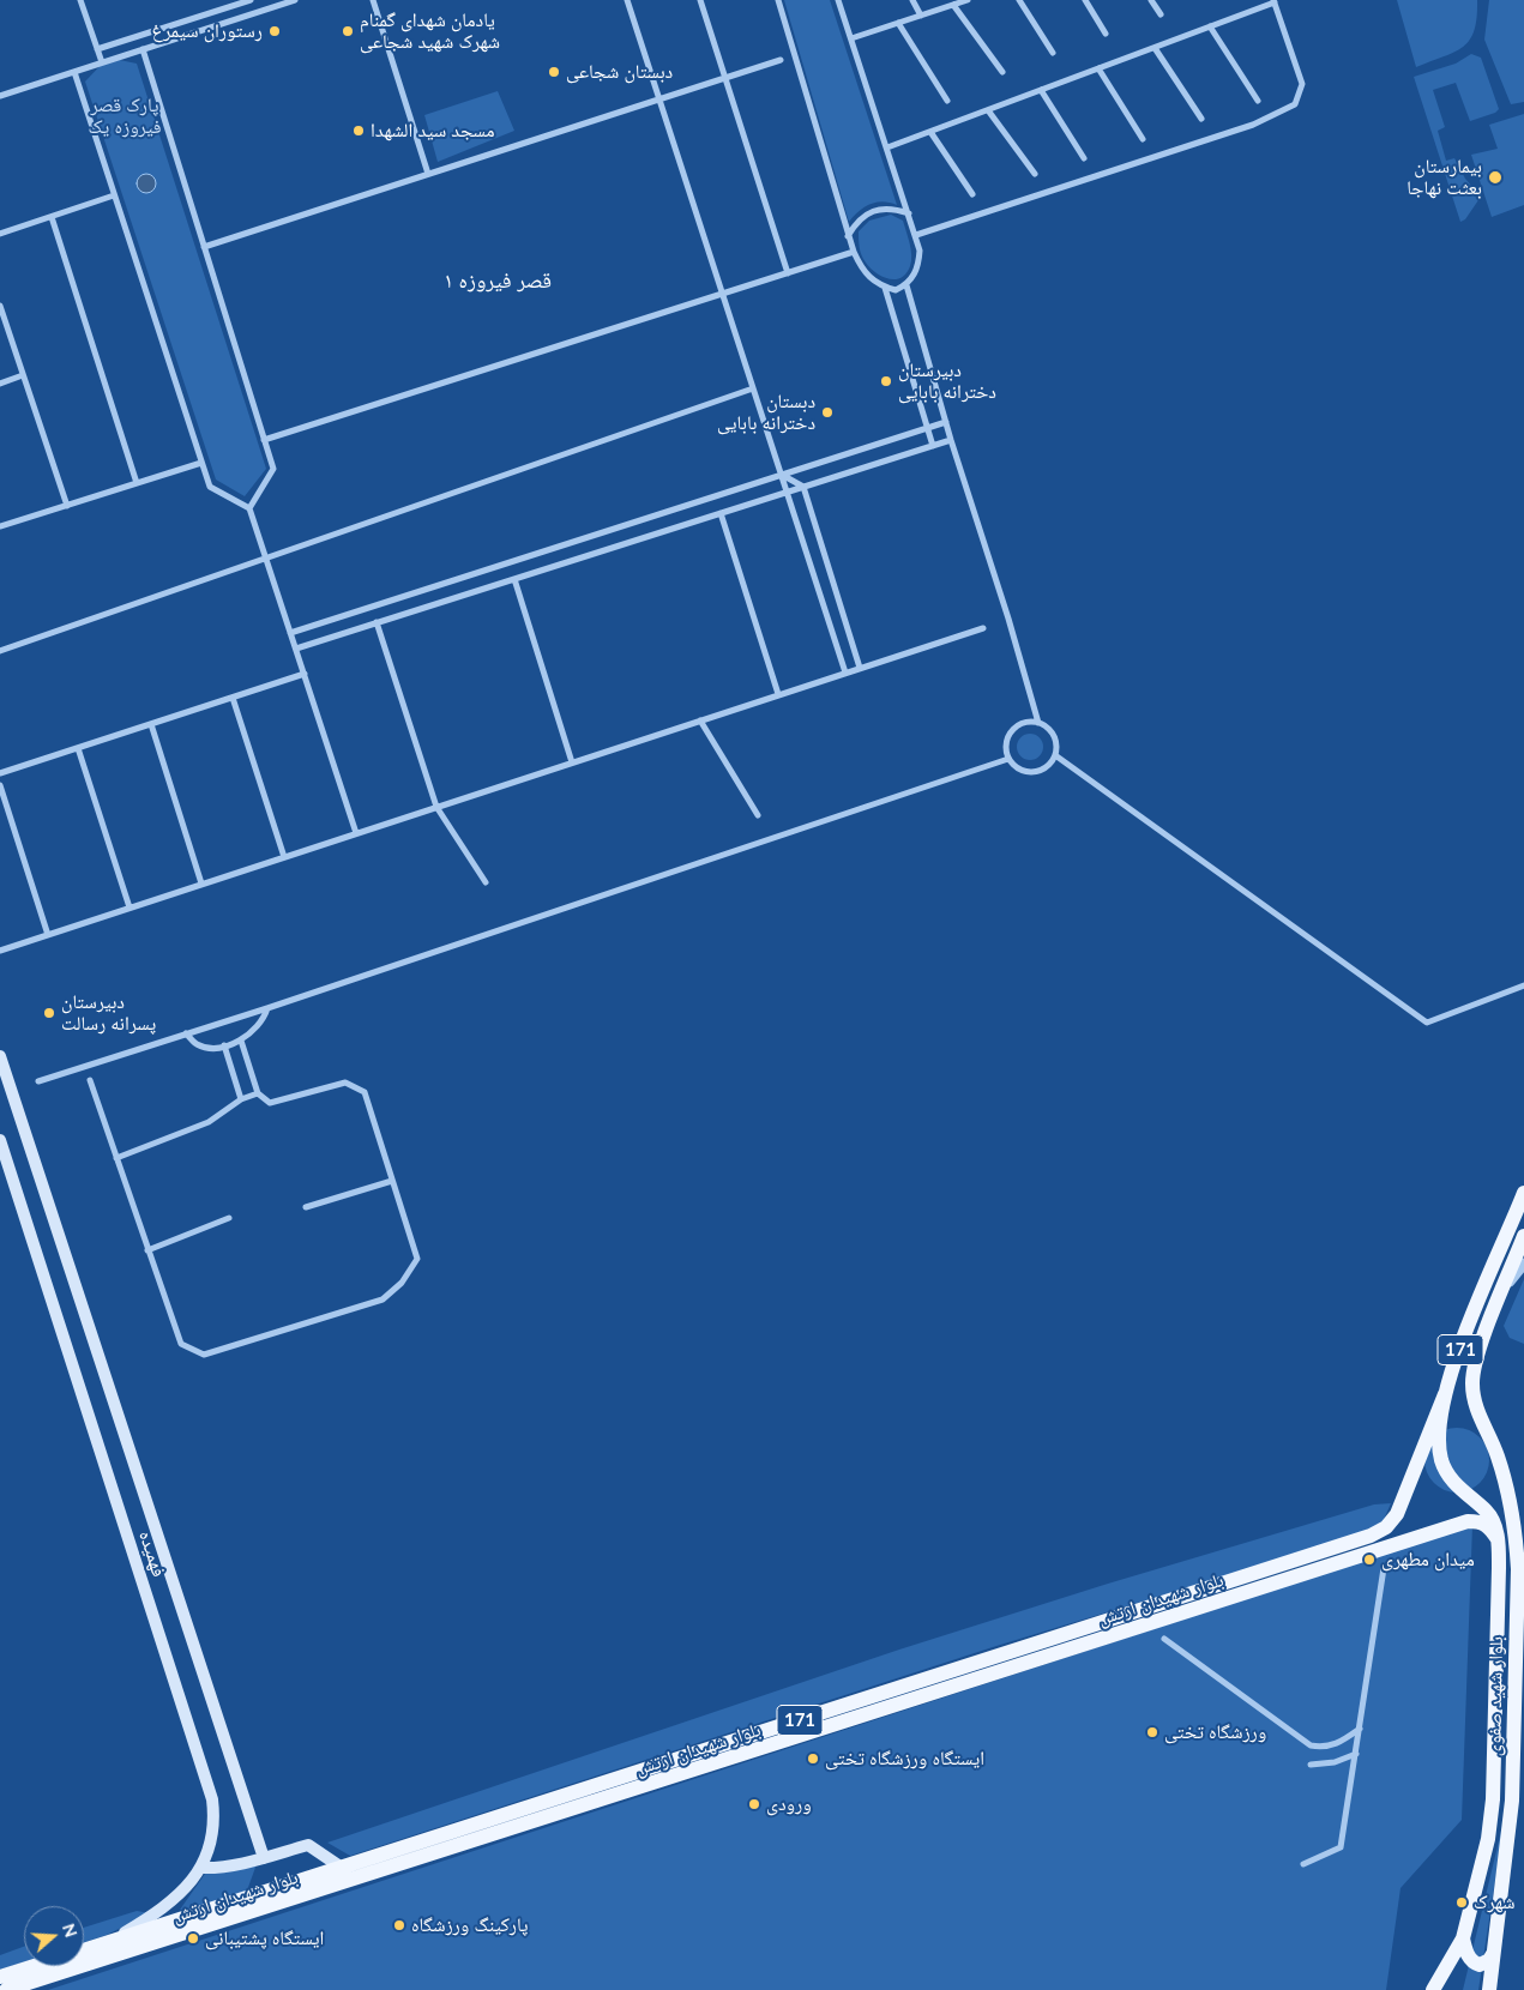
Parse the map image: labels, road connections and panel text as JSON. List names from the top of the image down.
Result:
{
  "streets": {
    "main road": [
      "171",
      "فهمیده",
      "بلوار شهیدان ارتش",
      "بلوار شهید صفوی"
    ]
  },
  "crossings": [
    ["171", "بلوار شهیدان ارتش"],
    ["171", "بلوار شهید صفوی"],
    ["فهمیده", "بلوار شهیدان ارتش"],
    ["بلوار شهیدان ارتش", "بلوار شهید صفوی"]
  ],
  "districts": ["قصر فیروزه ۱"],
  "parks": ["پارک قصر فیروزه یک"],
  "places": [
    "رستوران سیمرغ",
    "یادمان شهدای گمنام شهرک شهید شجاعی",
    "دبستان شجاعی",
    "مسجد سید الشهدا",
    "بیمارستان بعثت نهاجا",
    "دبیرستان دخترانه بابایی",
    "دبستان دخترانه بابایی",
    "دبیرستان پسرانه رسالت",
    "میدان مطهری",
    "ورزشگاه تختی",
    "ایستگاه ورزشگاه تختی",
    "ورودی",
    "شهرک",
    "پارکینگ ورزشگاه",
    "ایستگاه پشتیبانی"
  ],
  "north": "right"
}
